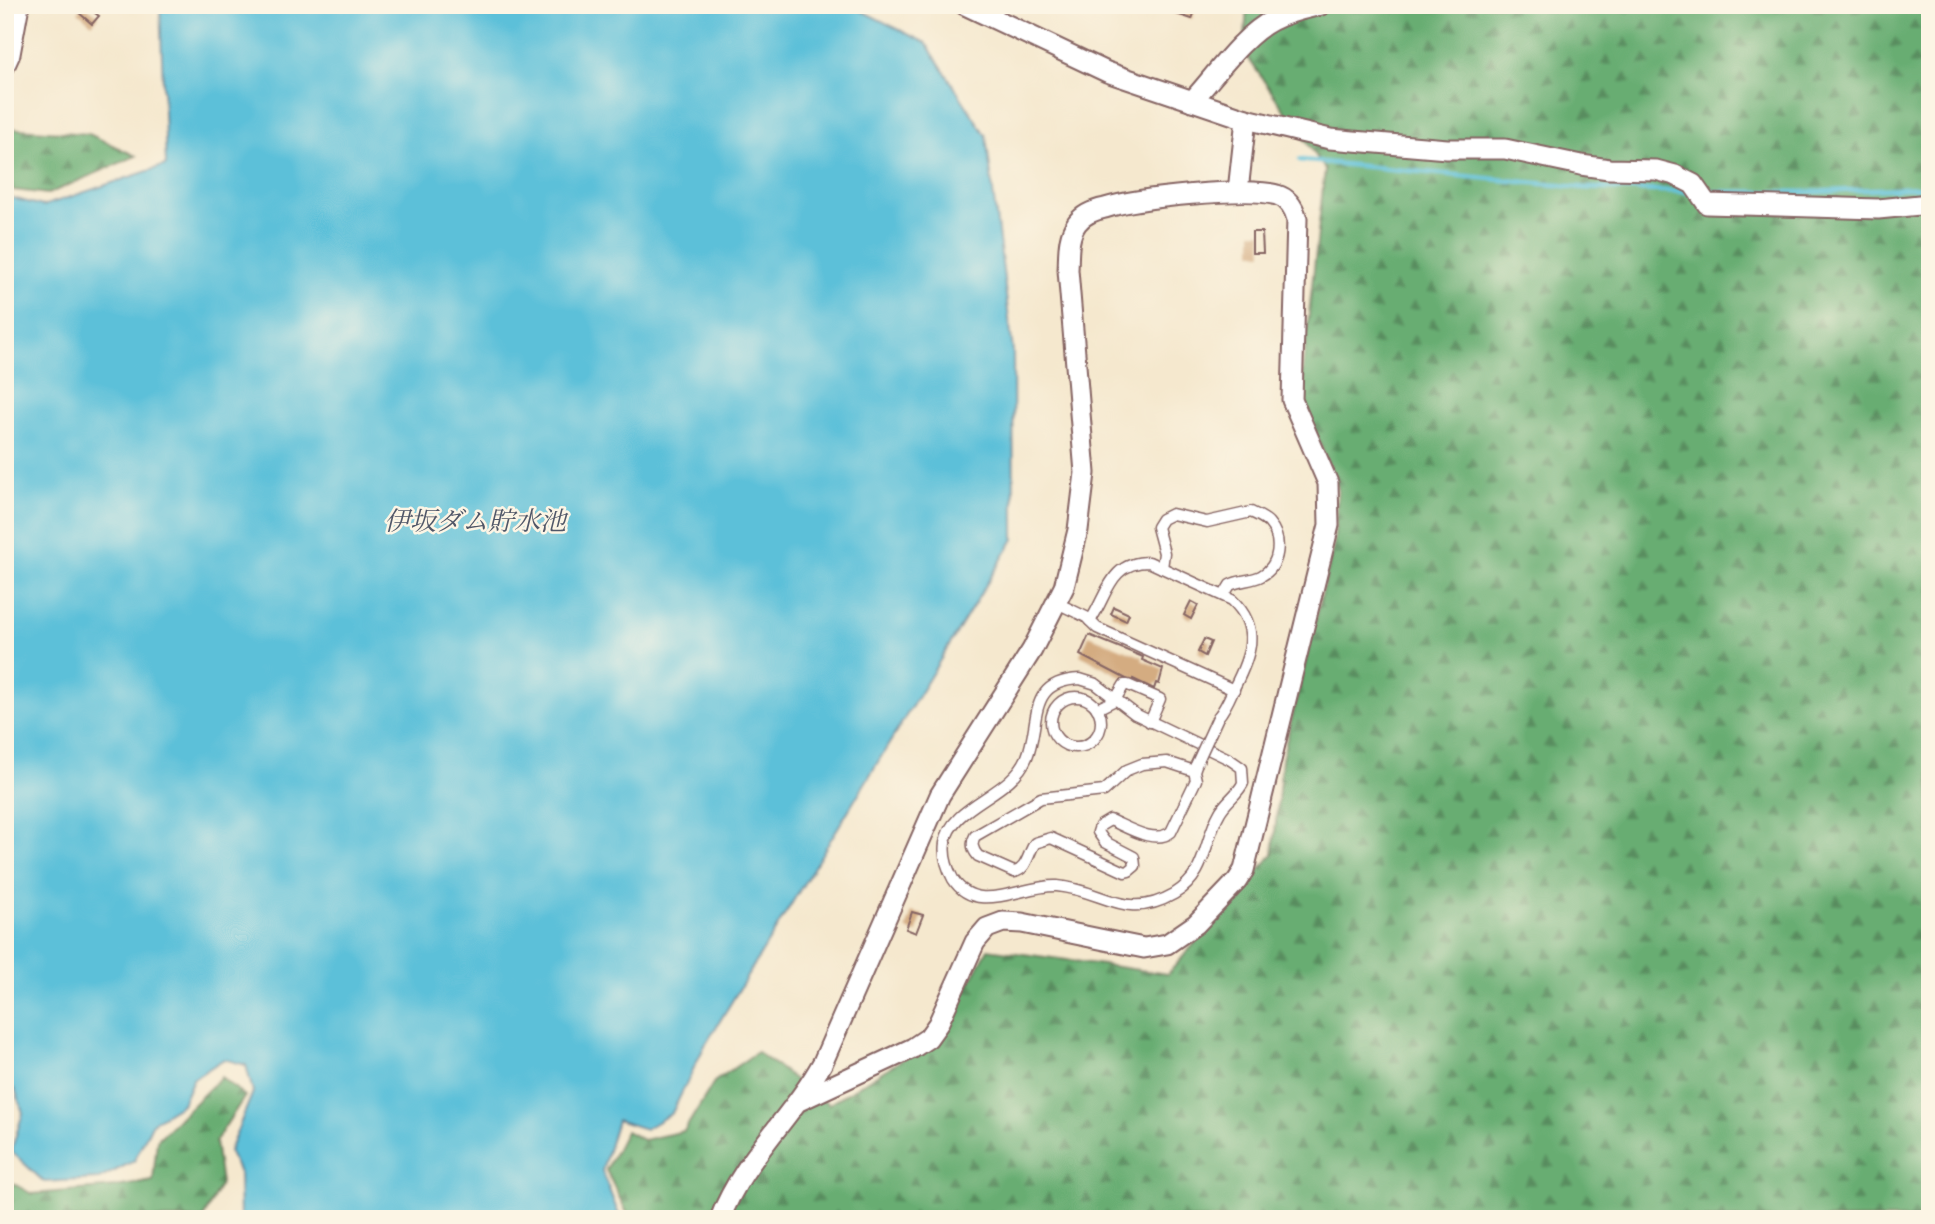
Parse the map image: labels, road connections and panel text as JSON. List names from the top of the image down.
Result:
{
  "water": ["伊坂ダム貯水池"]
}
